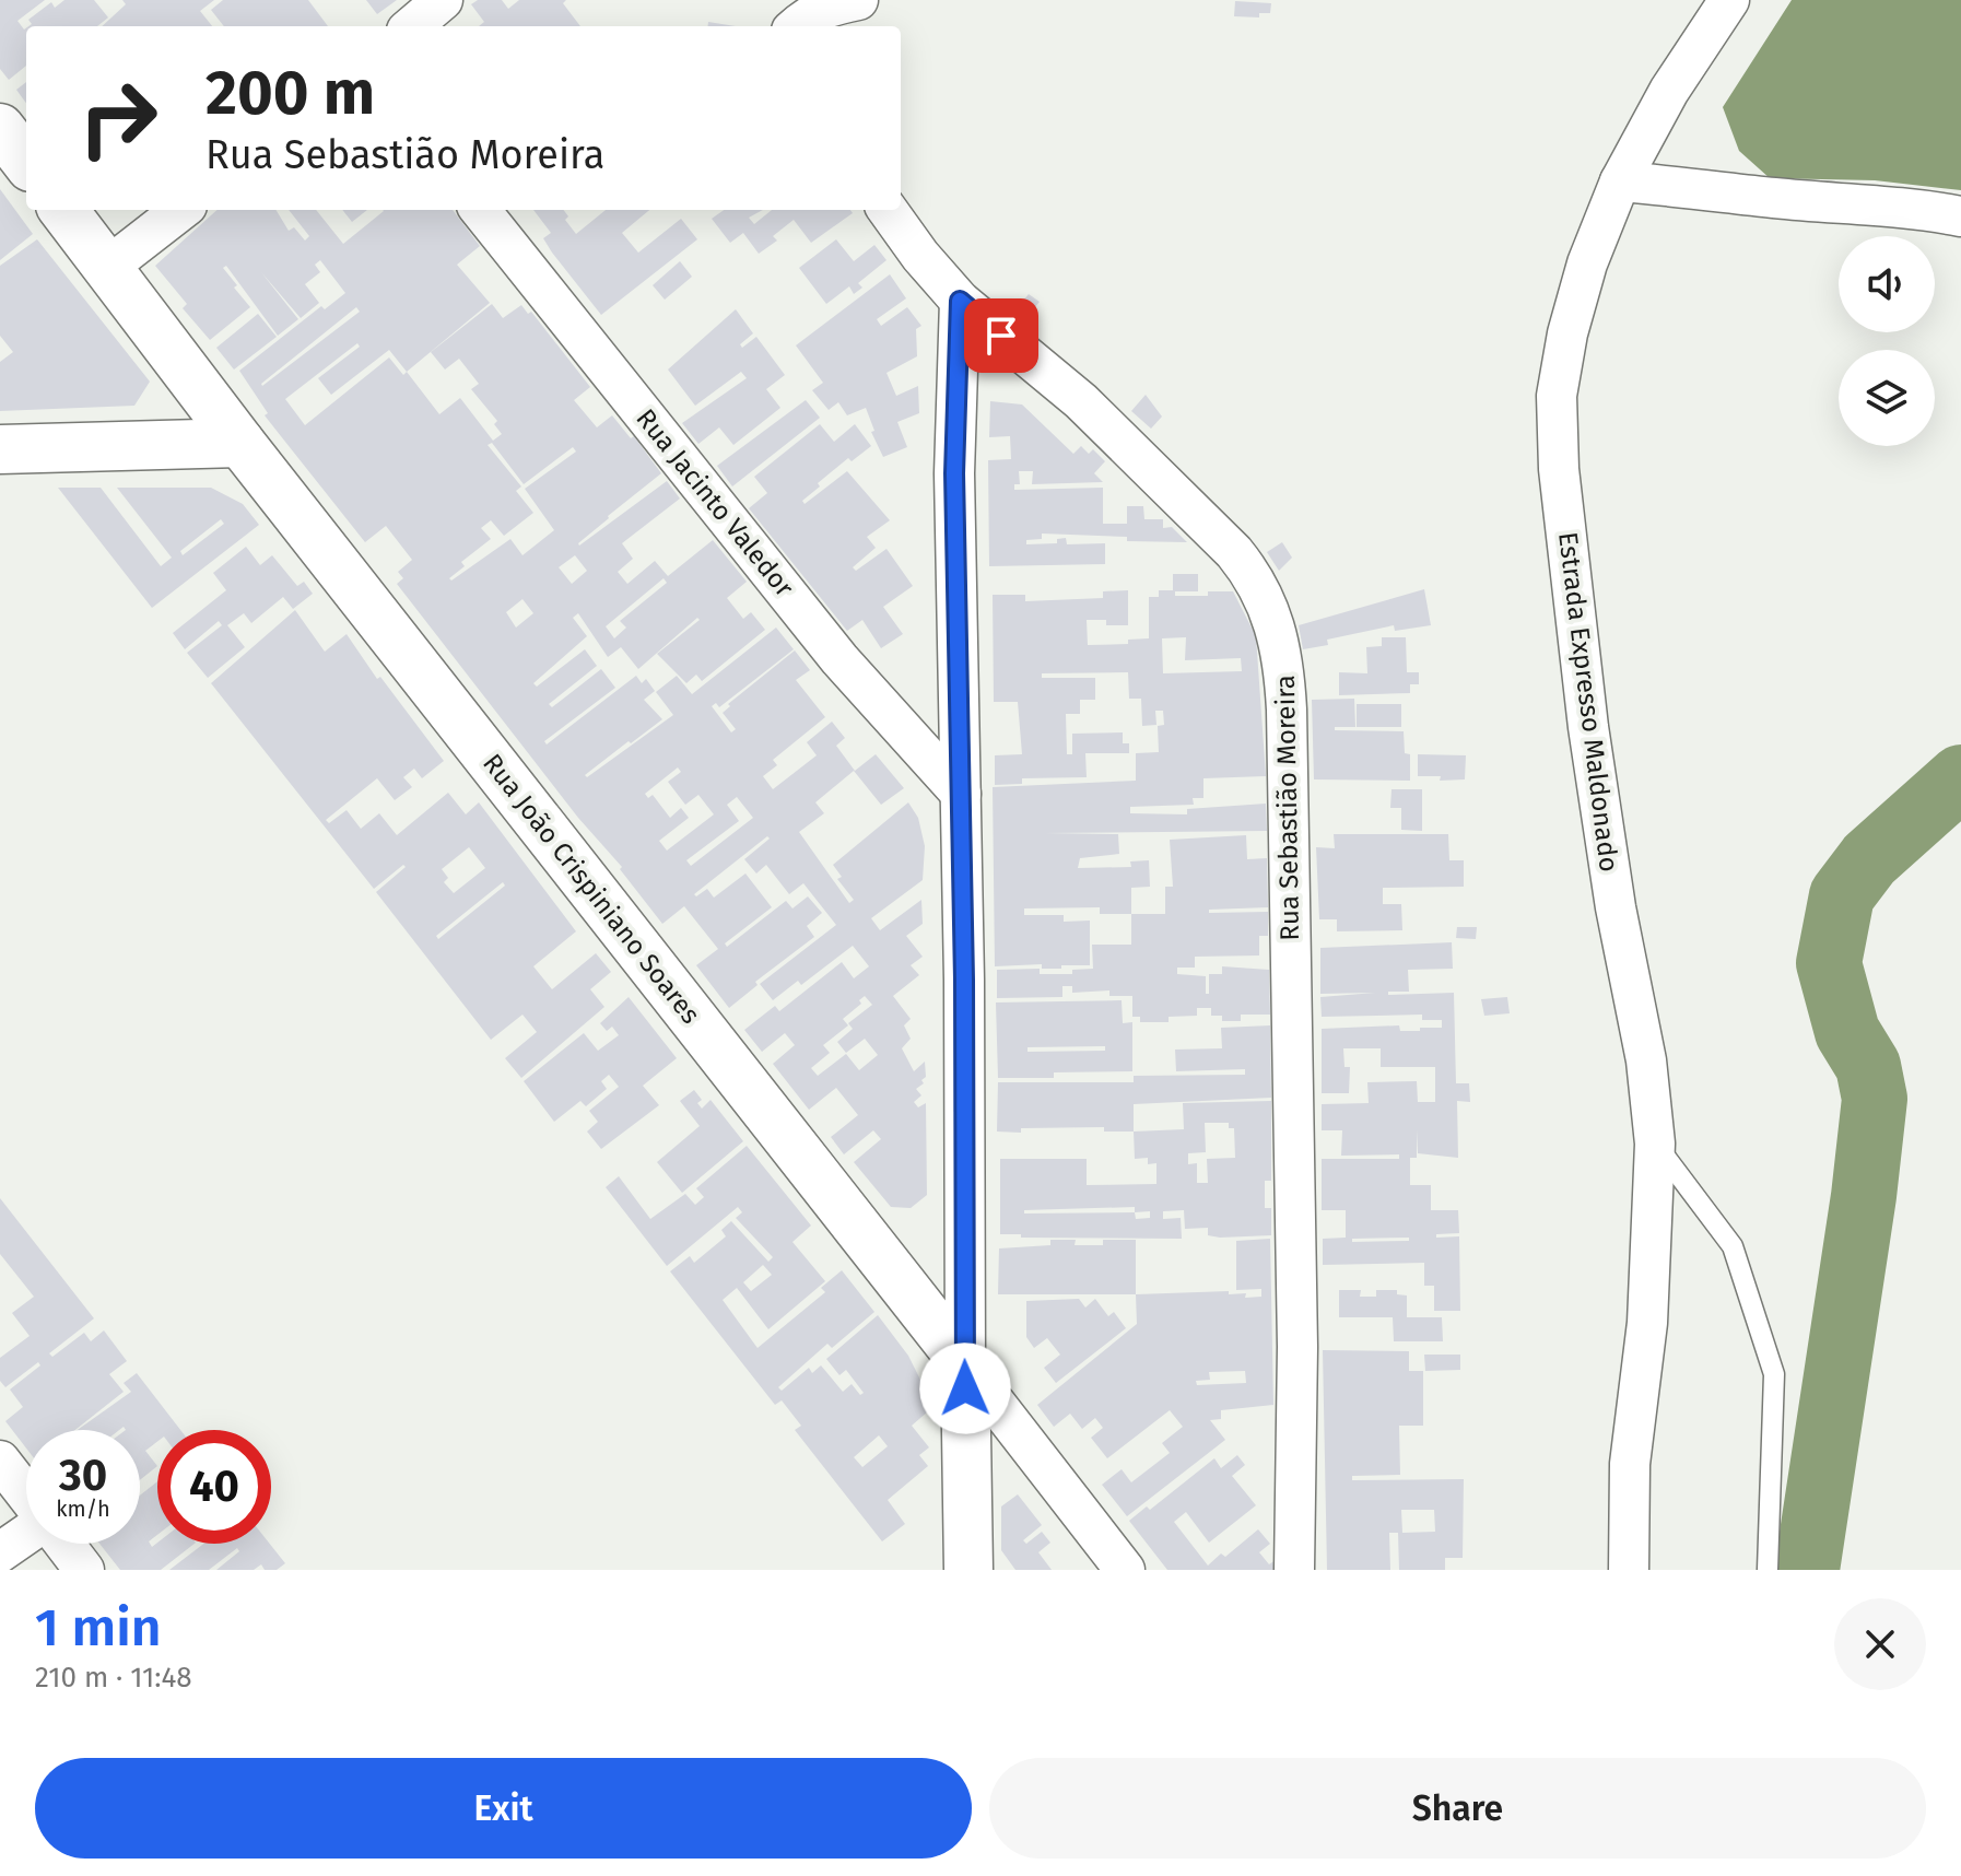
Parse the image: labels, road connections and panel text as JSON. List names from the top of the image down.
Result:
{
  "streets": {
    "street": [
      "Rua Jacinto Valedor",
      "Estrada Expresso Maldonado",
      "Rua Sebastião Moreira",
      "Rua João Crispiniano Soares"
    ]
  },
  "page": {
    "turn": ["200 m", "Rua Sebastião Moreira"],
    "speed": "30 km/h",
    "limit": "40",
    "heading": ["1 min", "210 m · 11:48"],
    "buttons": ["Exit", "Share"]
  }
}
